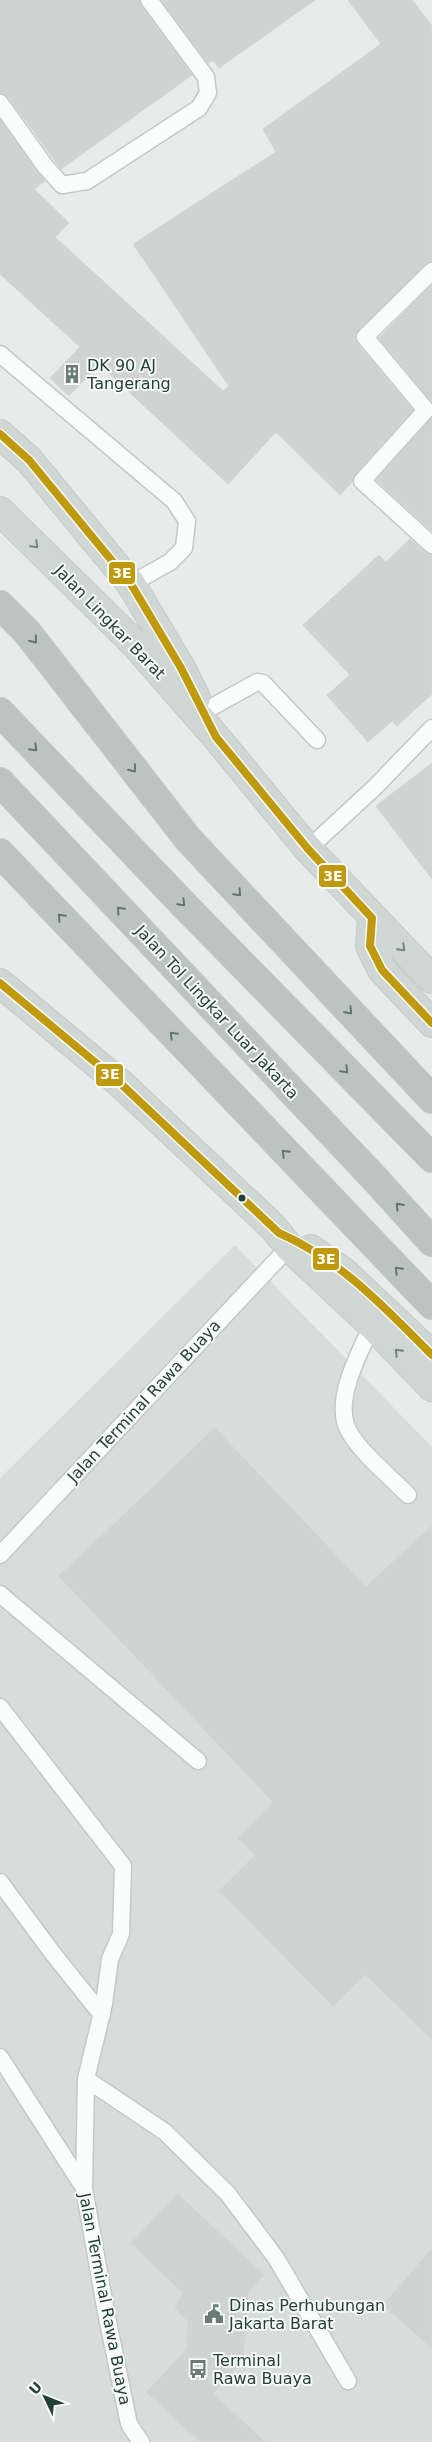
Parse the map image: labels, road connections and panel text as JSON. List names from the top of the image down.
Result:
{
  "streets": {
    "highway": ["Jalan Tol Lingkar Luar Jakarta"],
    "main road": ["Jalan Lingkar Barat"],
    "lane": ["Jalan Terminal Rawa Buaya"]
  },
  "places": {
    "building": ["DK 90 AJ Tangerang"],
    "public building": ["Dinas Perhubungan Jakarta Barat"],
    "bus stop": ["Terminal Rawa Buaya"]
  },
  "lines": ["transit line 3E"],
  "north": "top left"
}
